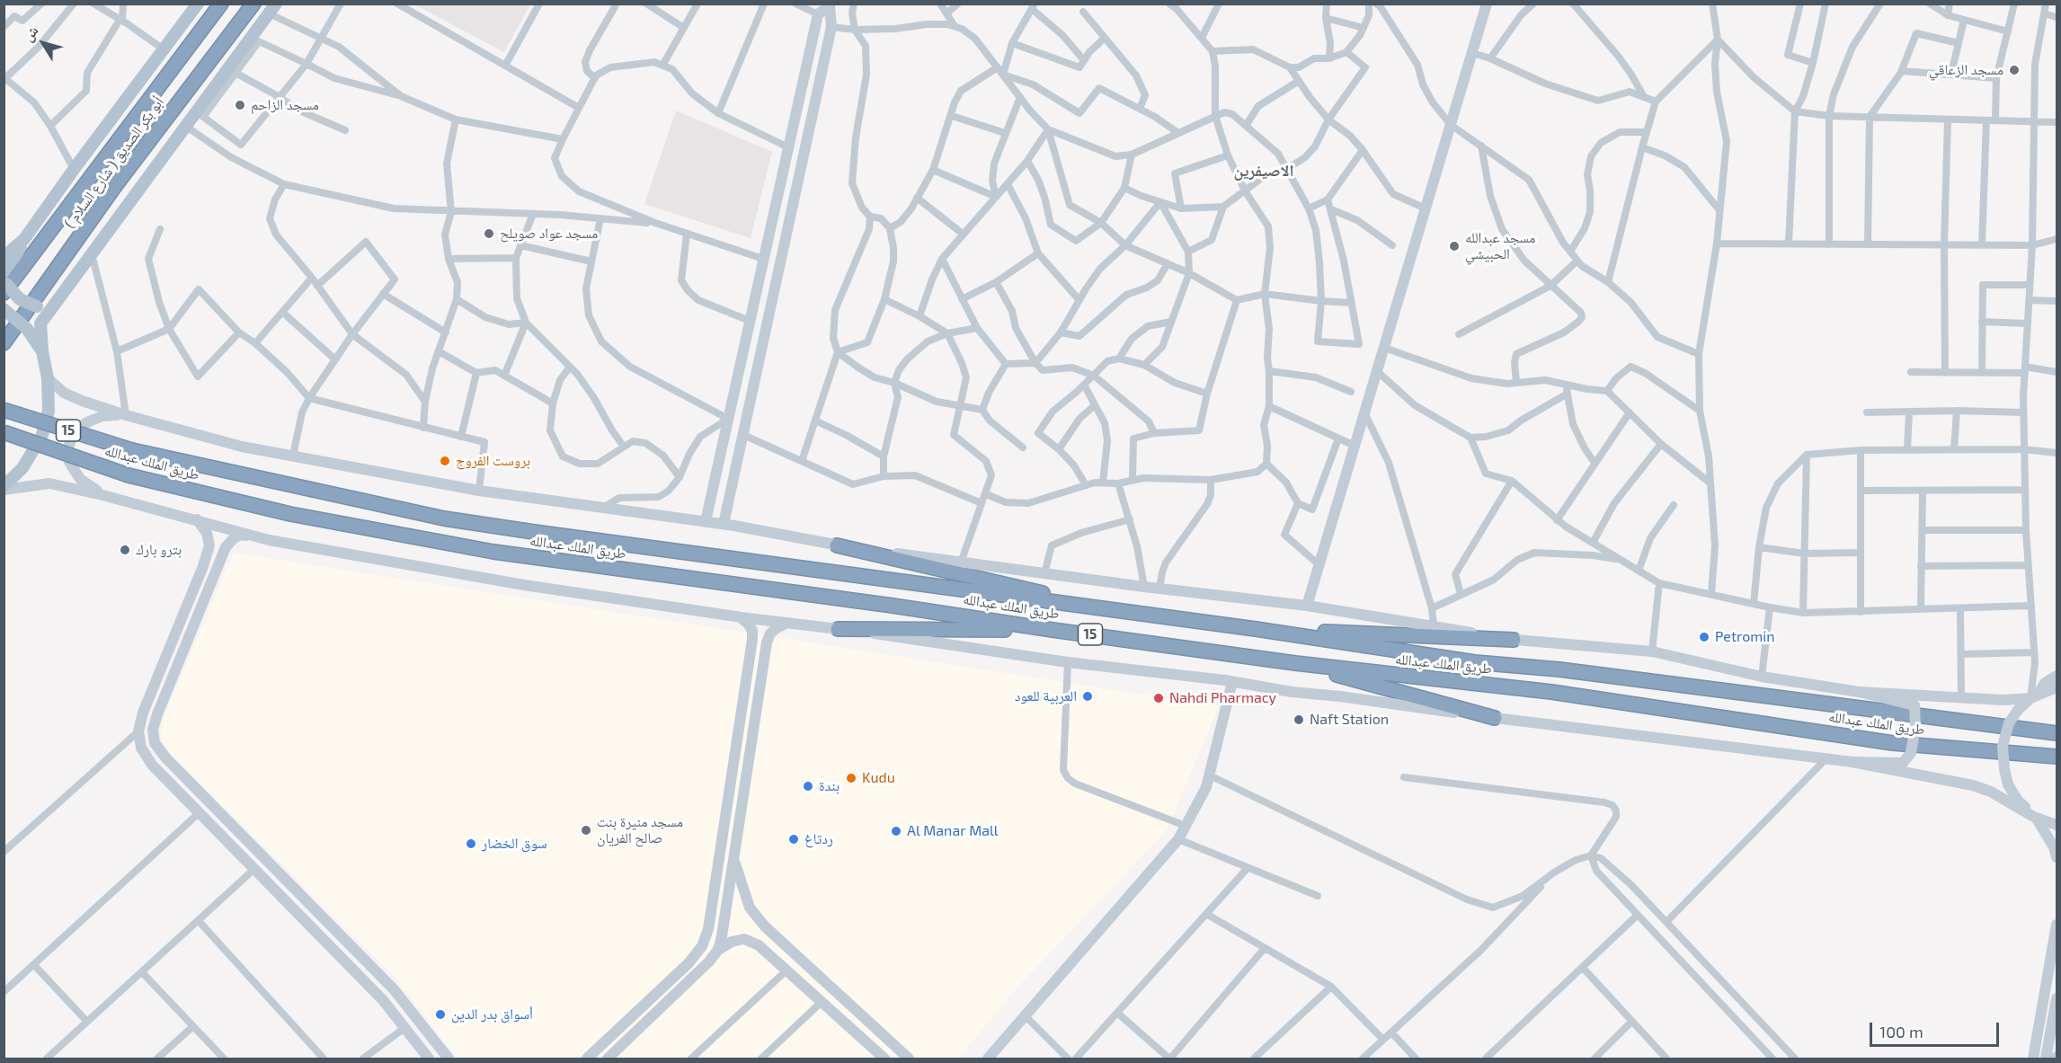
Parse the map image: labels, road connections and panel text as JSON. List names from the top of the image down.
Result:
{
  "streets": {
    "highway": ["( شارع السلام ) أبو بكر الصديق", "15", "طريق الملك عبدالله"]
  },
  "districts": ["الاصيفرين"],
  "places": [
    "مسجد الزعاقي",
    "مسجد الزاحم",
    "مسجد عواد صويلح",
    "مسجد عبدالله الحبيشي",
    "بروست الفروج",
    "بترو بارك",
    "Petromin",
    "العربية للعود",
    "Nahdi Pharmacy",
    "Naft Station",
    "Kudu",
    "بندة",
    "مسجد منيرة بنت صالح الفريان",
    "Al Manar Mall",
    "ردتاغ",
    "سوق الخضار",
    "أسواق بدر الدين"
  ],
  "scale_bar": "100 m",
  "north": "top left"
}
